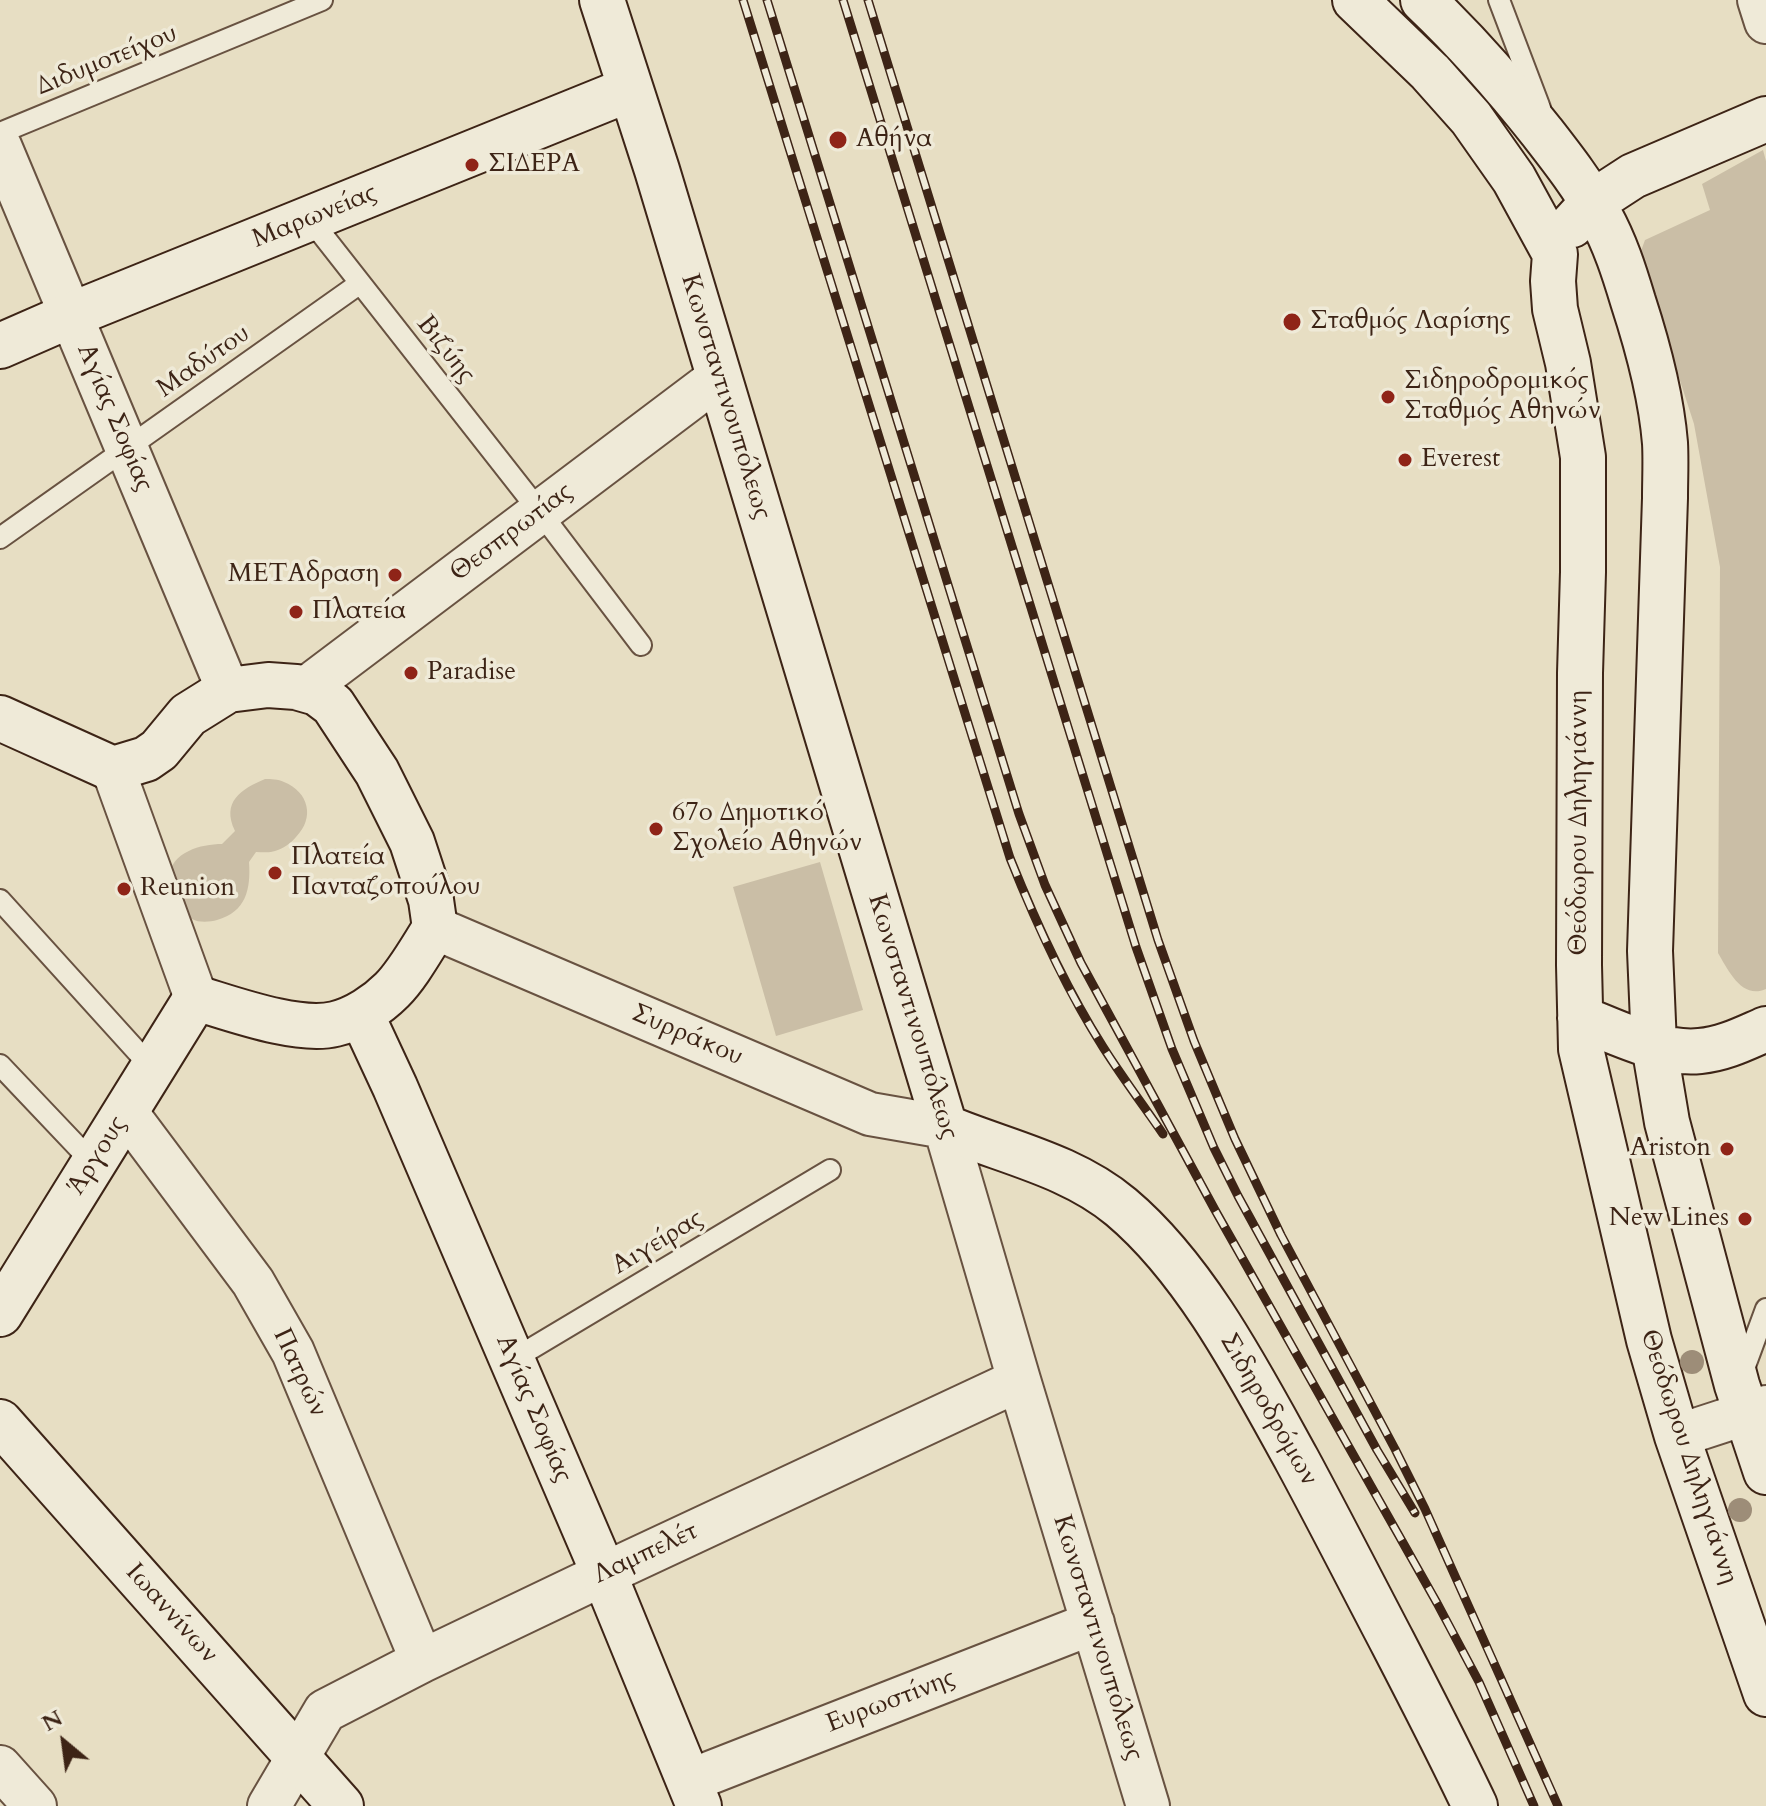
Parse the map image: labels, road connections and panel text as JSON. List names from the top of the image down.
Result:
{
  "streets": {
    "street": [
      "Μαρωνείας",
      "Κωνσταντινουπόλεως",
      "Αγίας Σοφίας",
      "Θεσπρωτίας",
      "Θεόδωρου Δηληγιάννη",
      "Συρράκου",
      "Άργους",
      "Πατρών",
      "Σιδηροδρόμων",
      "Λαμπελέτ",
      "Ιωαννίνων",
      "Ευρωστίνης"
    ],
    "lane": [
      "Διδυμοτείχου",
      "Βιζύης",
      "Μαδύτου",
      "Αιγείρας"
    ]
  },
  "crossings": [
    ["Μαρωνείας", "Βιζύης"],
    ["Μαρωνείας", "Κωνσταντινουπόλεως"],
    ["Μαρωνείας", "Αγίας Σοφίας"],
    ["Βιζύης", "Μαδύτου"],
    ["Βιζύης", "Θεσπρωτίας"],
    ["Μαδύτου", "Αγίας Σοφίας"],
    ["Κωνσταντινουπόλεως", "Θεσπρωτίας"],
    ["Κωνσταντινουπόλεως", "Συρράκου"],
    ["Κωνσταντινουπόλεως", "Σιδηροδρόμων"],
    ["Κωνσταντινουπόλεως", "Λαμπελέτ"],
    ["Κωνσταντινουπόλεως", "Ευρωστίνης"],
    ["Αγίας Σοφίας", "Αιγείρας"],
    ["Αγίας Σοφίας", "Λαμπελέτ"],
    ["Αγίας Σοφίας", "Ευρωστίνης"],
    ["Συρράκου", "Σιδηροδρόμων"],
    ["Άργους", "Πατρών"],
    ["Πατρών", "Λαμπελέτ"],
    ["Λαμπελέτ", "Ιωαννίνων"]
  ],
  "places": [
    "Αθήνα",
    "ΣΙΔΕΡΑ",
    "Σταθμός Λαρίσης",
    "Σιδηροδρομικός Σταθμός Αθηνών",
    "Everest",
    "ΜΕΤΑδραση",
    "Πλατεία",
    "Paradise",
    "67ο Δημοτικό Σχολείο Αθηνών",
    "Πλατεία Πανταζοπούλου",
    "Reunion",
    "Ariston",
    "New Lines"
  ],
  "north": "top left"
}
